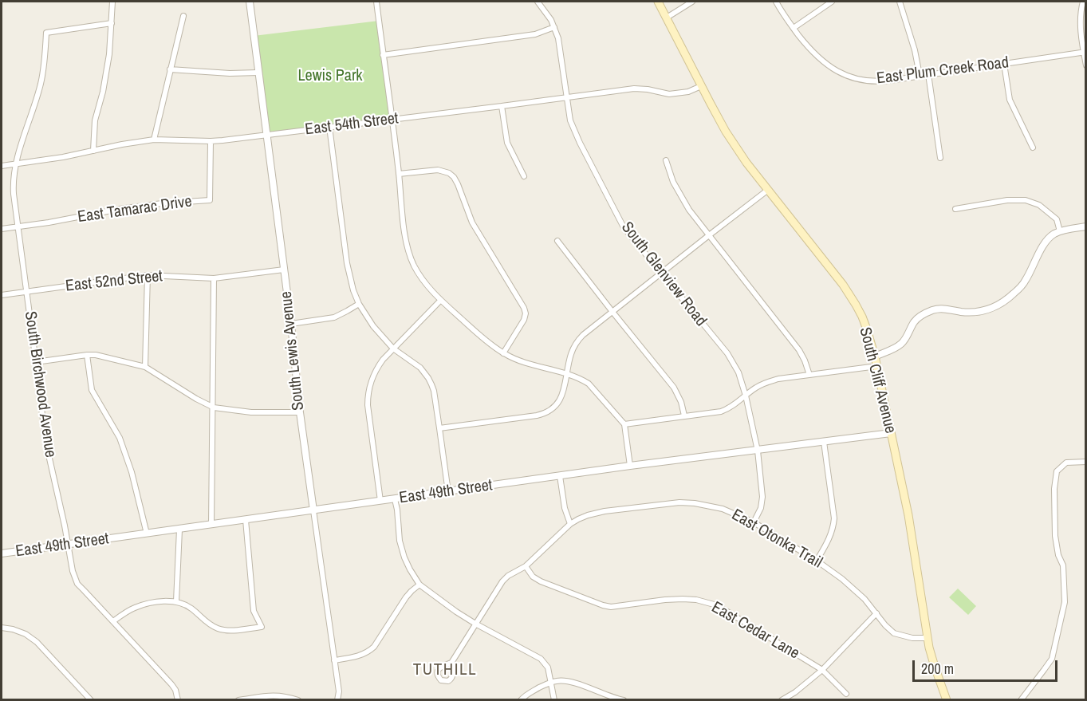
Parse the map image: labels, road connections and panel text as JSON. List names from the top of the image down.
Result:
{
  "streets": {
    "main road": ["South Cliff Avenue"],
    "street": [
      "East Plum Creek Road",
      "East 54th Street",
      "East Tamarac Drive",
      "South Glenview Road",
      "East 52nd Street",
      "South Lewis Avenue",
      "South Birchwood Avenue",
      "East 49th Street",
      "East Otonka Trail",
      "East Cedar Lane"
    ]
  },
  "crossings": [
    ["East 54th Street", "East Tamarac Drive"],
    ["East 54th Street", "South Glenview Road"],
    ["East 54th Street", "South Lewis Avenue"],
    ["East 54th Street", "South Cliff Avenue"],
    ["East 54th Street", "South Birchwood Avenue"],
    ["East Tamarac Drive", "South Birchwood Avenue"],
    ["South Glenview Road", "East 49th Street"],
    ["South Glenview Road", "East Otonka Trail"],
    ["East 52nd Street", "South Lewis Avenue"],
    ["East 52nd Street", "South Birchwood Avenue"],
    ["South Lewis Avenue", "East 49th Street"],
    ["South Cliff Avenue", "East 49th Street"],
    ["South Cliff Avenue", "East Otonka Trail"],
    ["South Birchwood Avenue", "East 49th Street"],
    ["East Otonka Trail", "East Cedar Lane"]
  ],
  "districts": ["TUTHILL"],
  "parks": ["Lewis Park"],
  "scale_bar": "200 m"
}
